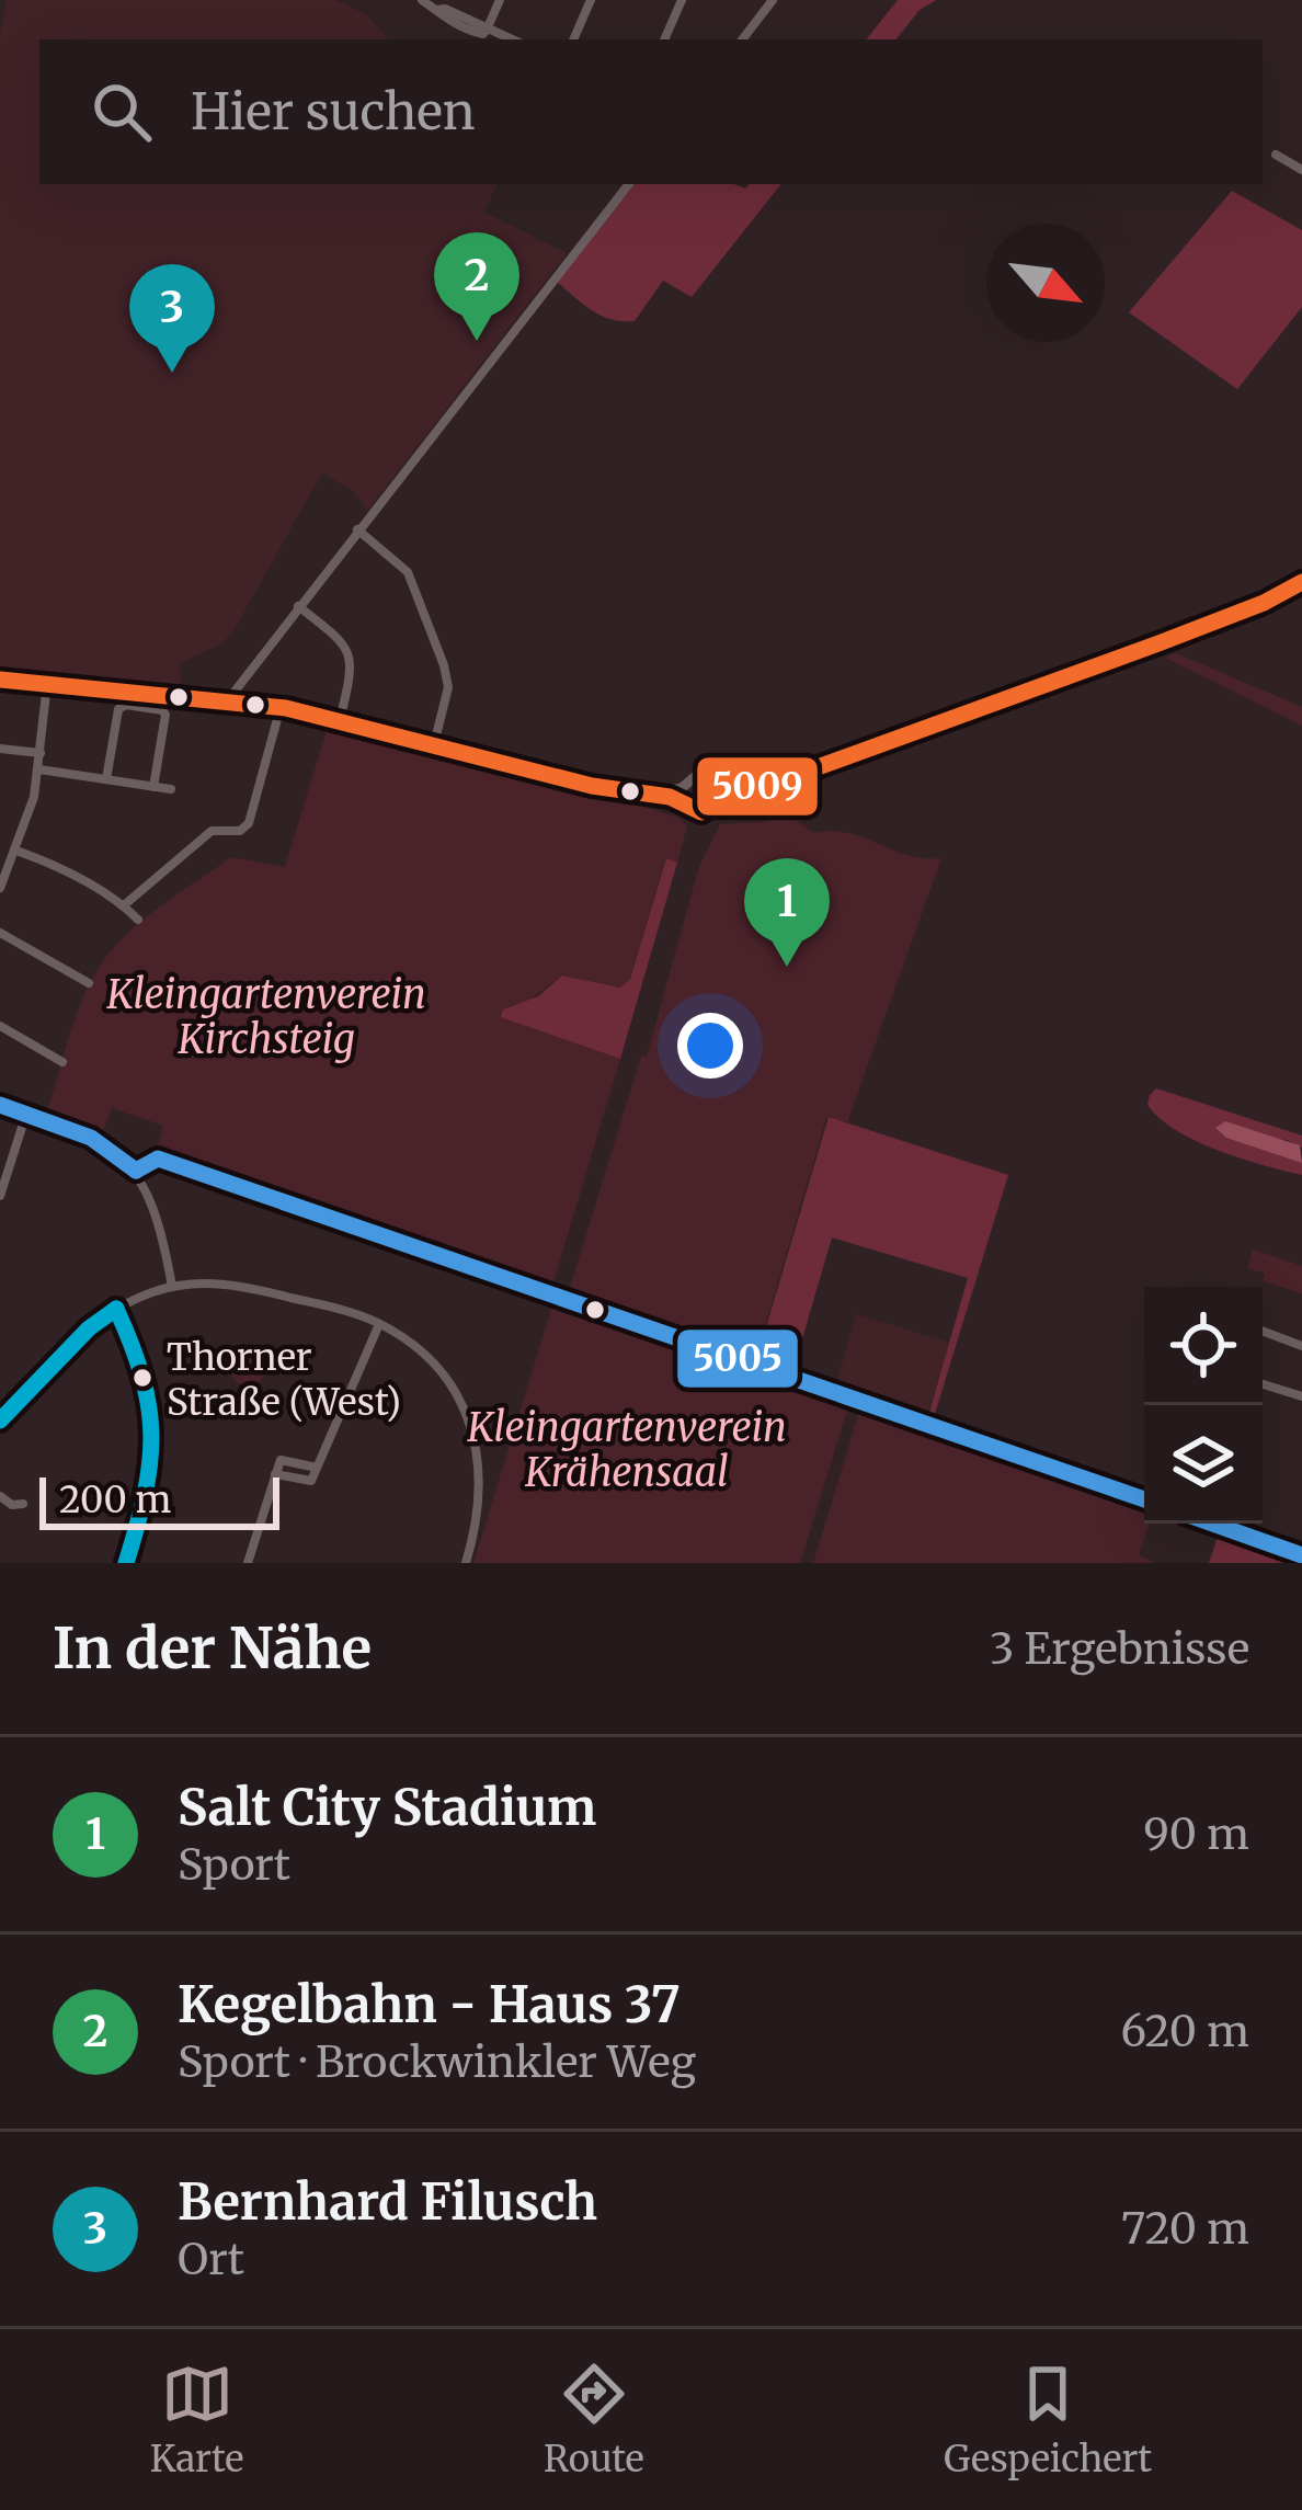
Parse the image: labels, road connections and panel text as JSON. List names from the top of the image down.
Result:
{
  "parks": ["Kleingartenverein Kirchsteig", "Kleingartenverein Krähensaal"],
  "places": ["Thorner Straße (West)"],
  "lines": ["transit line 5009", "transit line 5005"],
  "scale_bar": "200 m",
  "north": "bottom right",
  "page": {
    "search": "Hier suchen",
    "pins": ["2", "3", "1"],
    "scale": "200 m",
    "heading": ["In der Nähe", "3 Ergebnisse"],
    "list": [
      {
        "mark": "1",
        "name": "Salt City Stadium",
        "note": "Sport",
        "value": "90 m"
      },
      {
        "mark": "2",
        "name": "Kegelbahn - Haus 37",
        "note": "Sport · Brockwinkler Weg",
        "value": "620 m"
      },
      {
        "mark": "3",
        "name": "Bernhard Filusch",
        "note": "Ort",
        "value": "720 m"
      }
    ],
    "nav": ["Karte", "Route", "Gespeichert"]
  }
}
